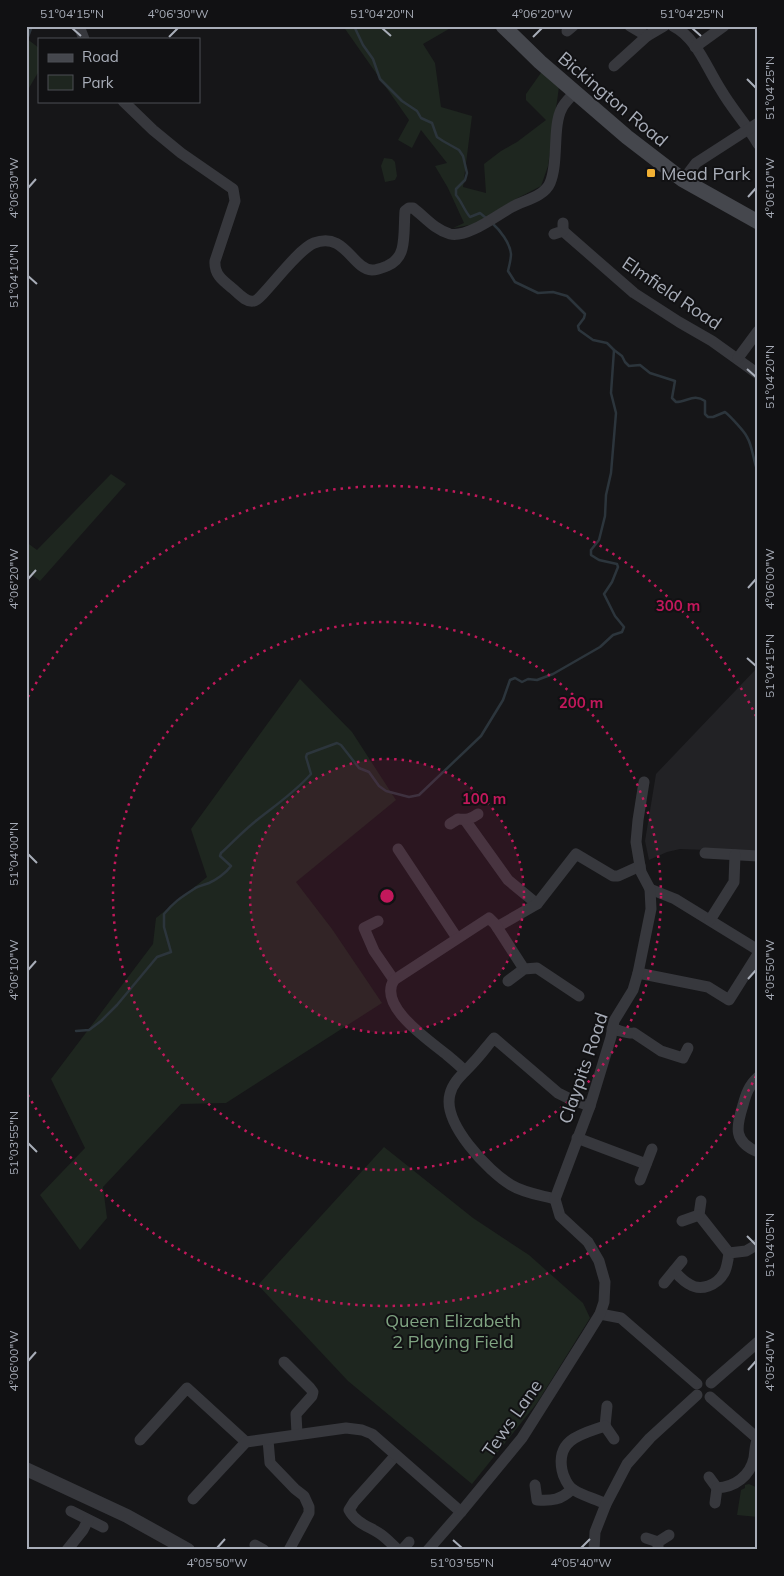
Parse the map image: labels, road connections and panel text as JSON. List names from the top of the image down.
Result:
{
  "streets": {
    "main road": ["Bickington Road"],
    "street": ["Elmfield Road", "Claypits Road", "Tews Lane"]
  },
  "crossings": [
    ["Claypits Road", "Tews Lane"]
  ],
  "parks": ["Queen Elizabeth 2 Playing Field"],
  "places": {
    "transit": ["Mead Park"]
  },
  "legend": ["Road", "Park"],
  "coordinates": [
    "51°04'15\"N",
    "4°06'30\"W",
    "51°04'20\"N",
    "4°06'20\"W",
    "51°04'25\"N",
    "4°06'10\"W",
    "51°04'10\"N",
    "4°06'00\"W",
    "51°04'00\"N",
    "4°05'50\"W",
    "51°03'55\"N",
    "51°04'05\"N",
    "4°05'40\"W"
  ],
  "rings": ["300 m", "200 m", "100 m"]
}
